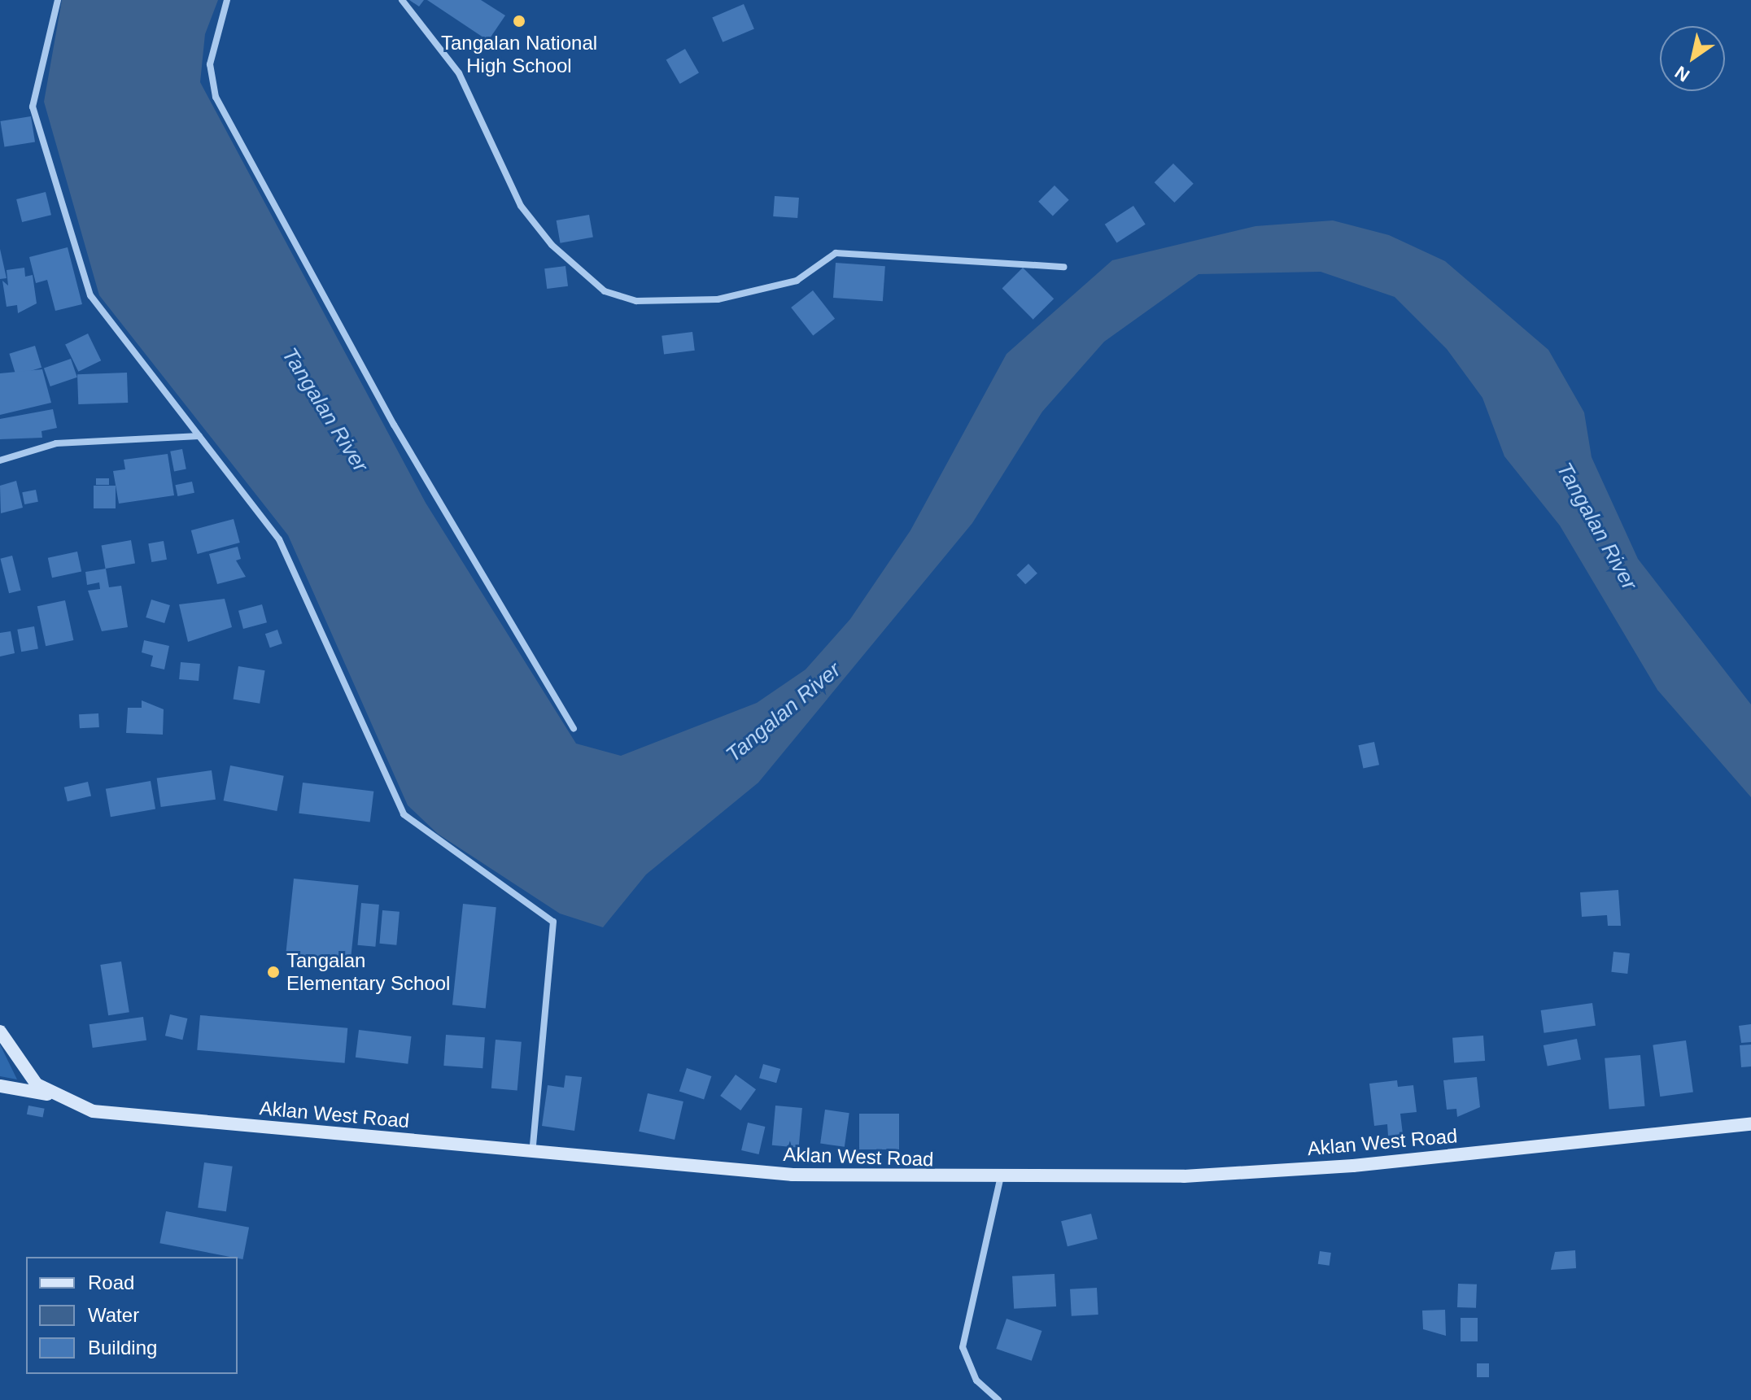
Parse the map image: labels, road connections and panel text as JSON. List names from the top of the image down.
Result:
{
  "streets": {
    "main road": ["Aklan West Road"]
  },
  "water": ["Tangalan River"],
  "places": ["Tangalan National High School", "Tangalan Elementary School"],
  "legend": ["Road", "Water", "Building"],
  "north": "bottom left"
}
